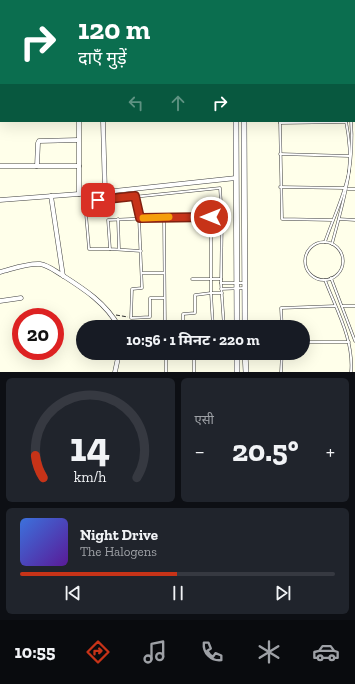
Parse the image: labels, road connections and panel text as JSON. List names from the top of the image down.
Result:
{
  "page": {
    "turn": ["120 m", "दाएँ मुड़ें"],
    "limit": "20",
    "trip": "10:56 · 1 मिनट · 220 m",
    "tile": "एसी",
    "heat": ["−", "20.5°", "+"],
    "song": ["Night Drive", "The Halogens"],
    "tabs": "10:55",
    "gauge": ["14", "km/h"]
  }
}
